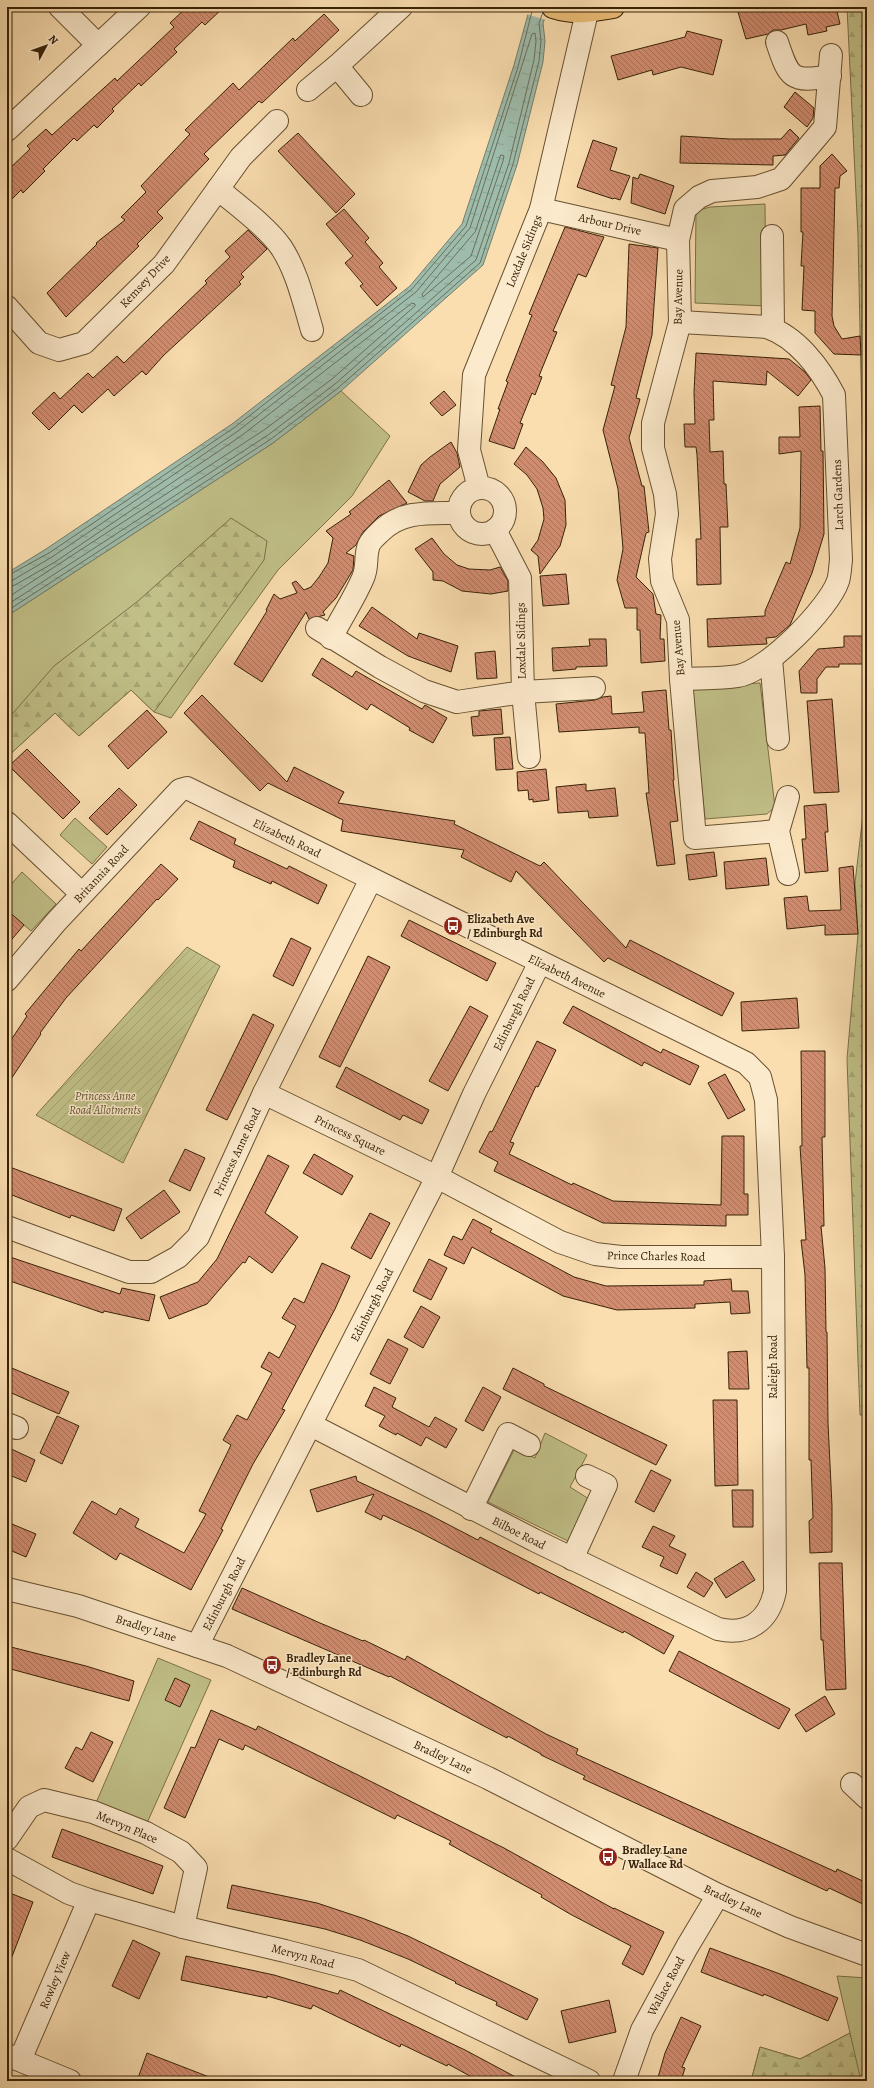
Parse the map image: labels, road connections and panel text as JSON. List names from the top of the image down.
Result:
{
  "streets": {
    "street": [
      "Arbour Drive",
      "Loxdale Sidings",
      "Kemsey Drive",
      "Bay Avenue",
      "Larch Gardens",
      "Elizabeth Road",
      "Britannia Road",
      "Elizabeth Avenue",
      "Edinburgh Road",
      "Princess Square",
      "Princess Anne Road",
      "Prince Charles Road",
      "Raleigh Road",
      "Bilboe Road",
      "Bradley Lane",
      "Mervyn Place",
      "Mervyn Road",
      "Rowley View",
      "Wallace Road"
    ]
  },
  "crossings": [
    ["Arbour Drive", "Loxdale Sidings"],
    ["Arbour Drive", "Bay Avenue"],
    ["Bay Avenue", "Larch Gardens"],
    ["Elizabeth Road", "Britannia Road"],
    ["Elizabeth Road", "Elizabeth Avenue"],
    ["Elizabeth Road", "Princess Anne Road"],
    ["Elizabeth Avenue", "Edinburgh Road"],
    ["Elizabeth Avenue", "Princess Anne Road"],
    ["Elizabeth Avenue", "Raleigh Road"],
    ["Edinburgh Road", "Princess Square"],
    ["Edinburgh Road", "Prince Charles Road"],
    ["Edinburgh Road", "Bilboe Road"],
    ["Edinburgh Road", "Bradley Lane"],
    ["Princess Square", "Princess Anne Road"],
    ["Princess Square", "Prince Charles Road"],
    ["Prince Charles Road", "Raleigh Road"],
    ["Raleigh Road", "Bilboe Road"],
    ["Bradley Lane", "Wallace Road"],
    ["Mervyn Place", "Mervyn Road"],
    ["Mervyn Road", "Rowley View"]
  ],
  "parks": ["Princess Anne Road Allotments"],
  "places": {
    "bus stop": ["Elizabeth Ave / Edinburgh Rd", "Bradley Lane / Edinburgh Rd", "Bradley Lane / Wallace Rd"]
  },
  "north": "top right"
}
